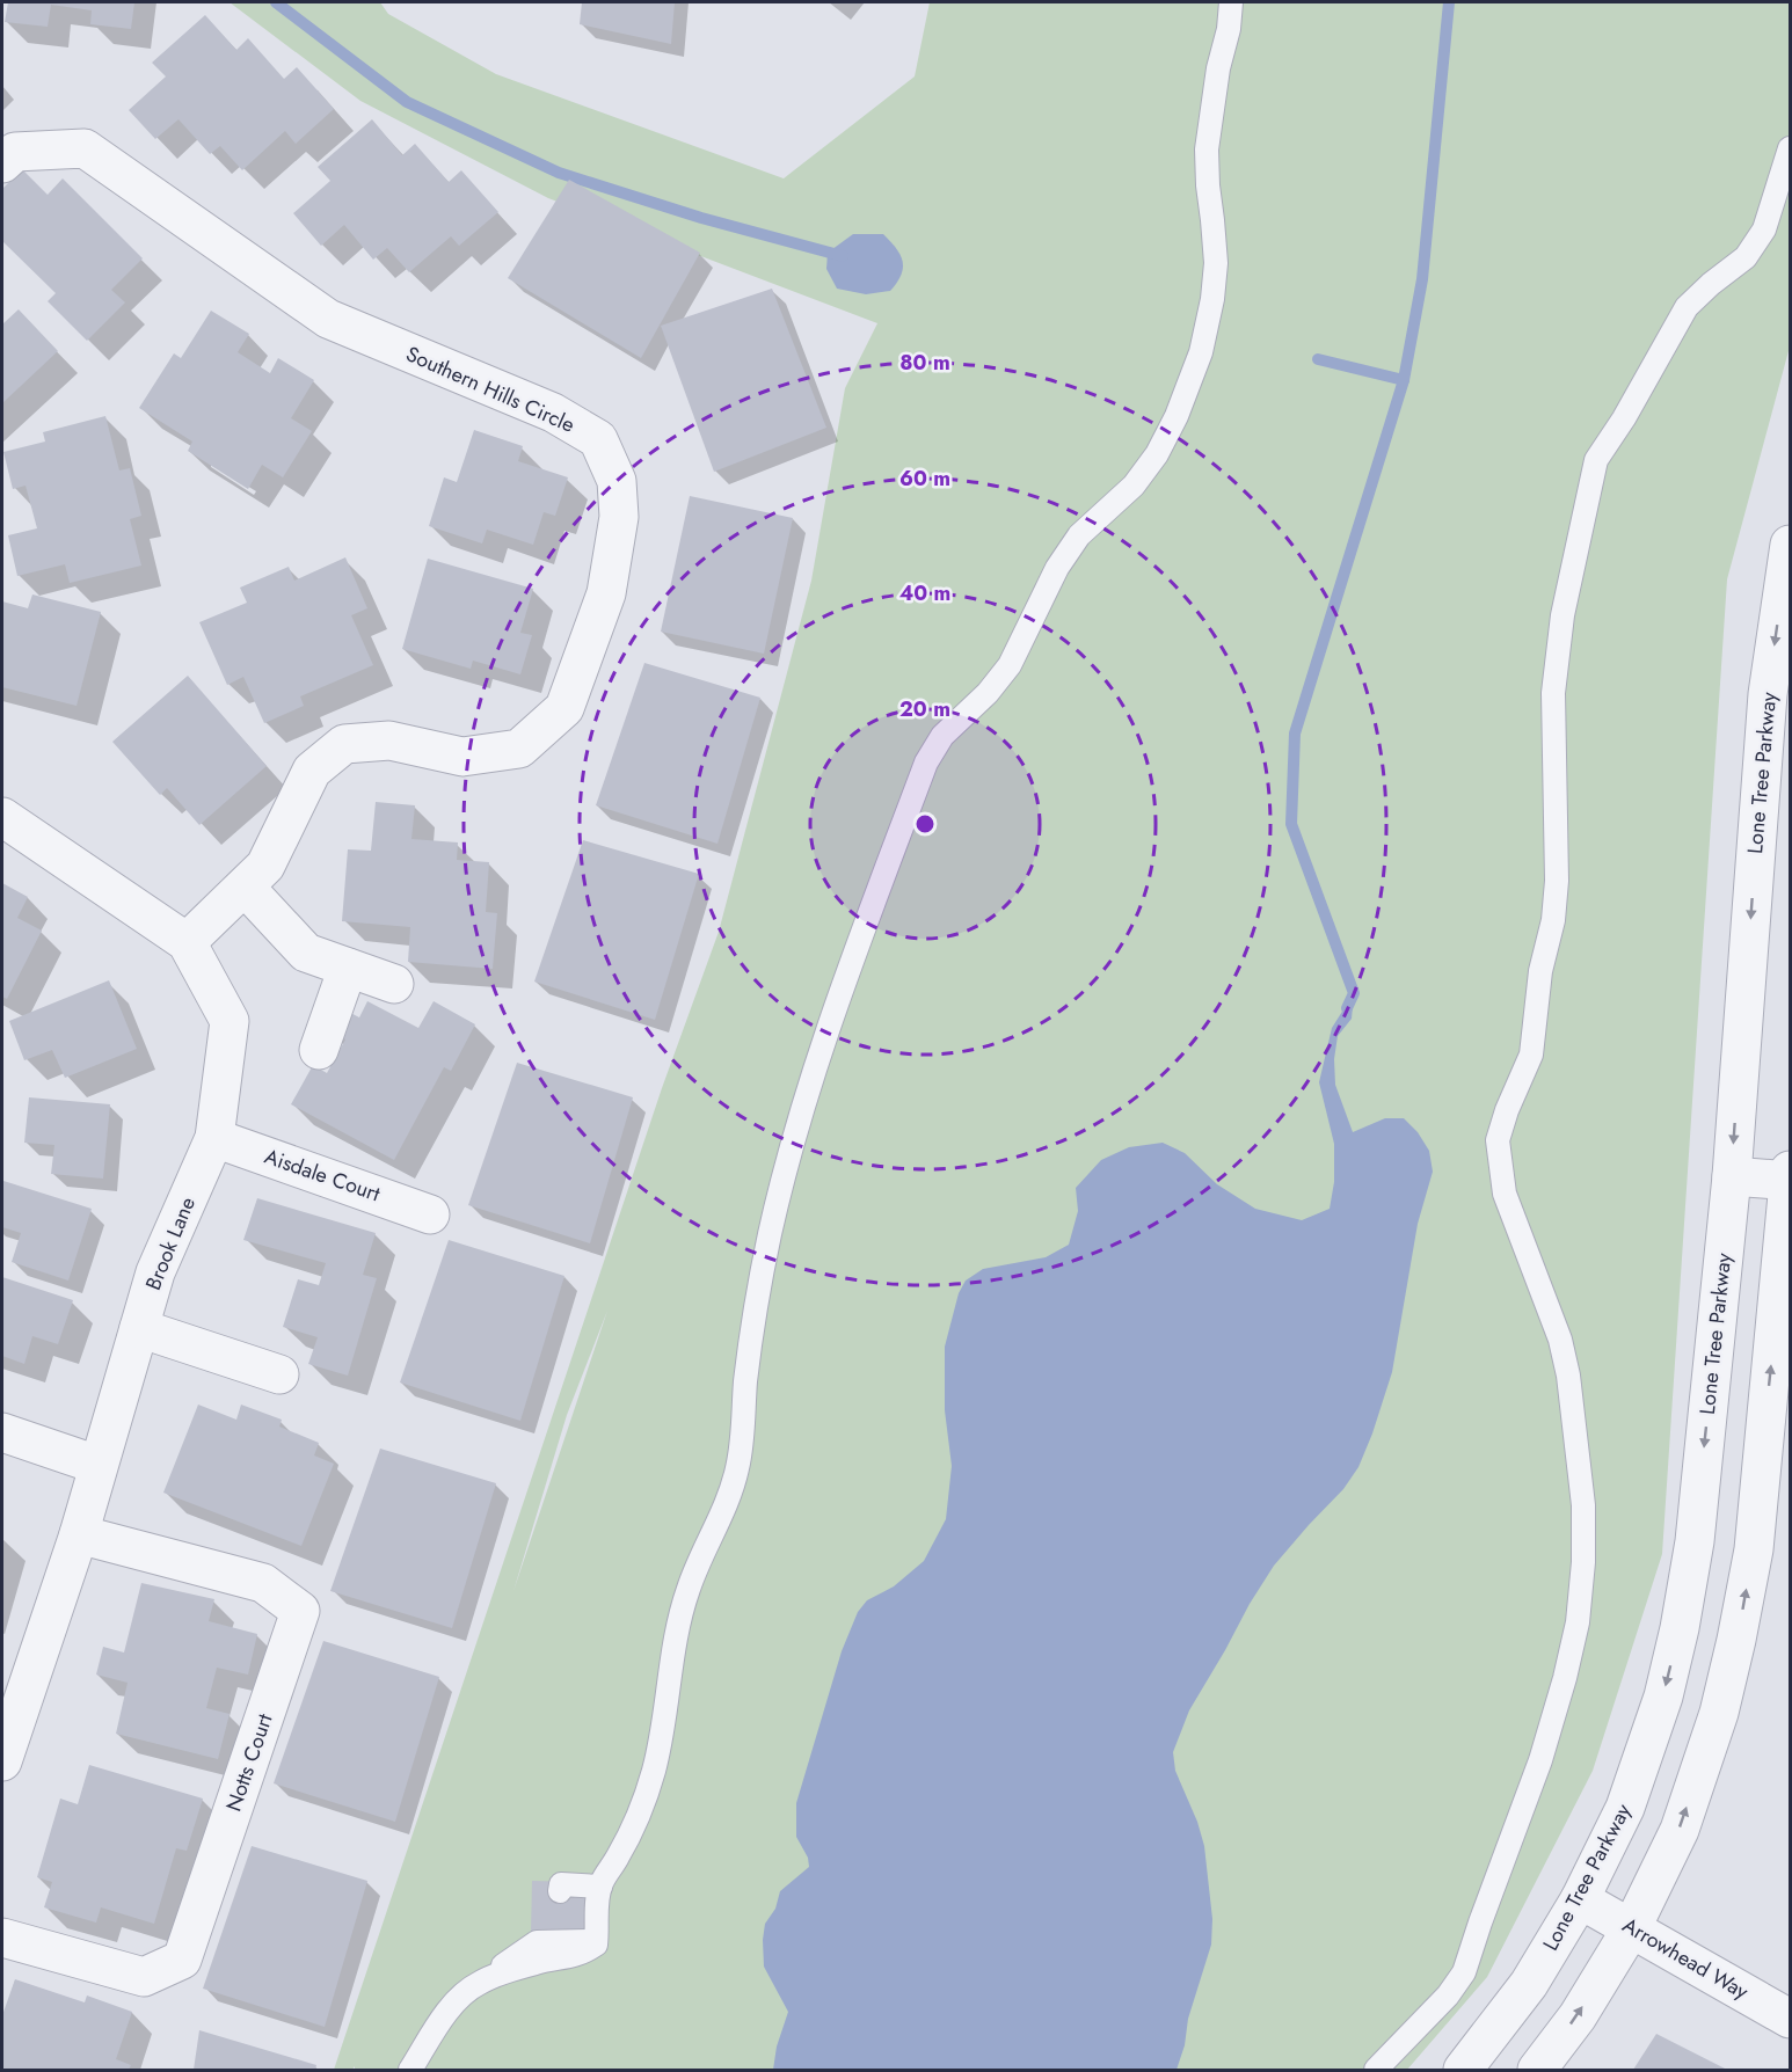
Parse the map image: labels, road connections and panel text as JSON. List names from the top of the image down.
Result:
{
  "streets": {
    "street": [
      "Southern Hills Circle",
      "Lone Tree Parkway",
      "Aisdale Court",
      "Brook Lane",
      "Notts Court",
      "Arrowhead Way"
    ]
  },
  "crossings": [
    ["Southern Hills Circle", "Brook Lane"],
    ["Lone Tree Parkway", "Arrowhead Way"],
    ["Aisdale Court", "Brook Lane"],
    ["Brook Lane", "Notts Court"]
  ],
  "rings": [
    "80 m",
    "60 m",
    "40 m",
    "20 m"
  ]
}
